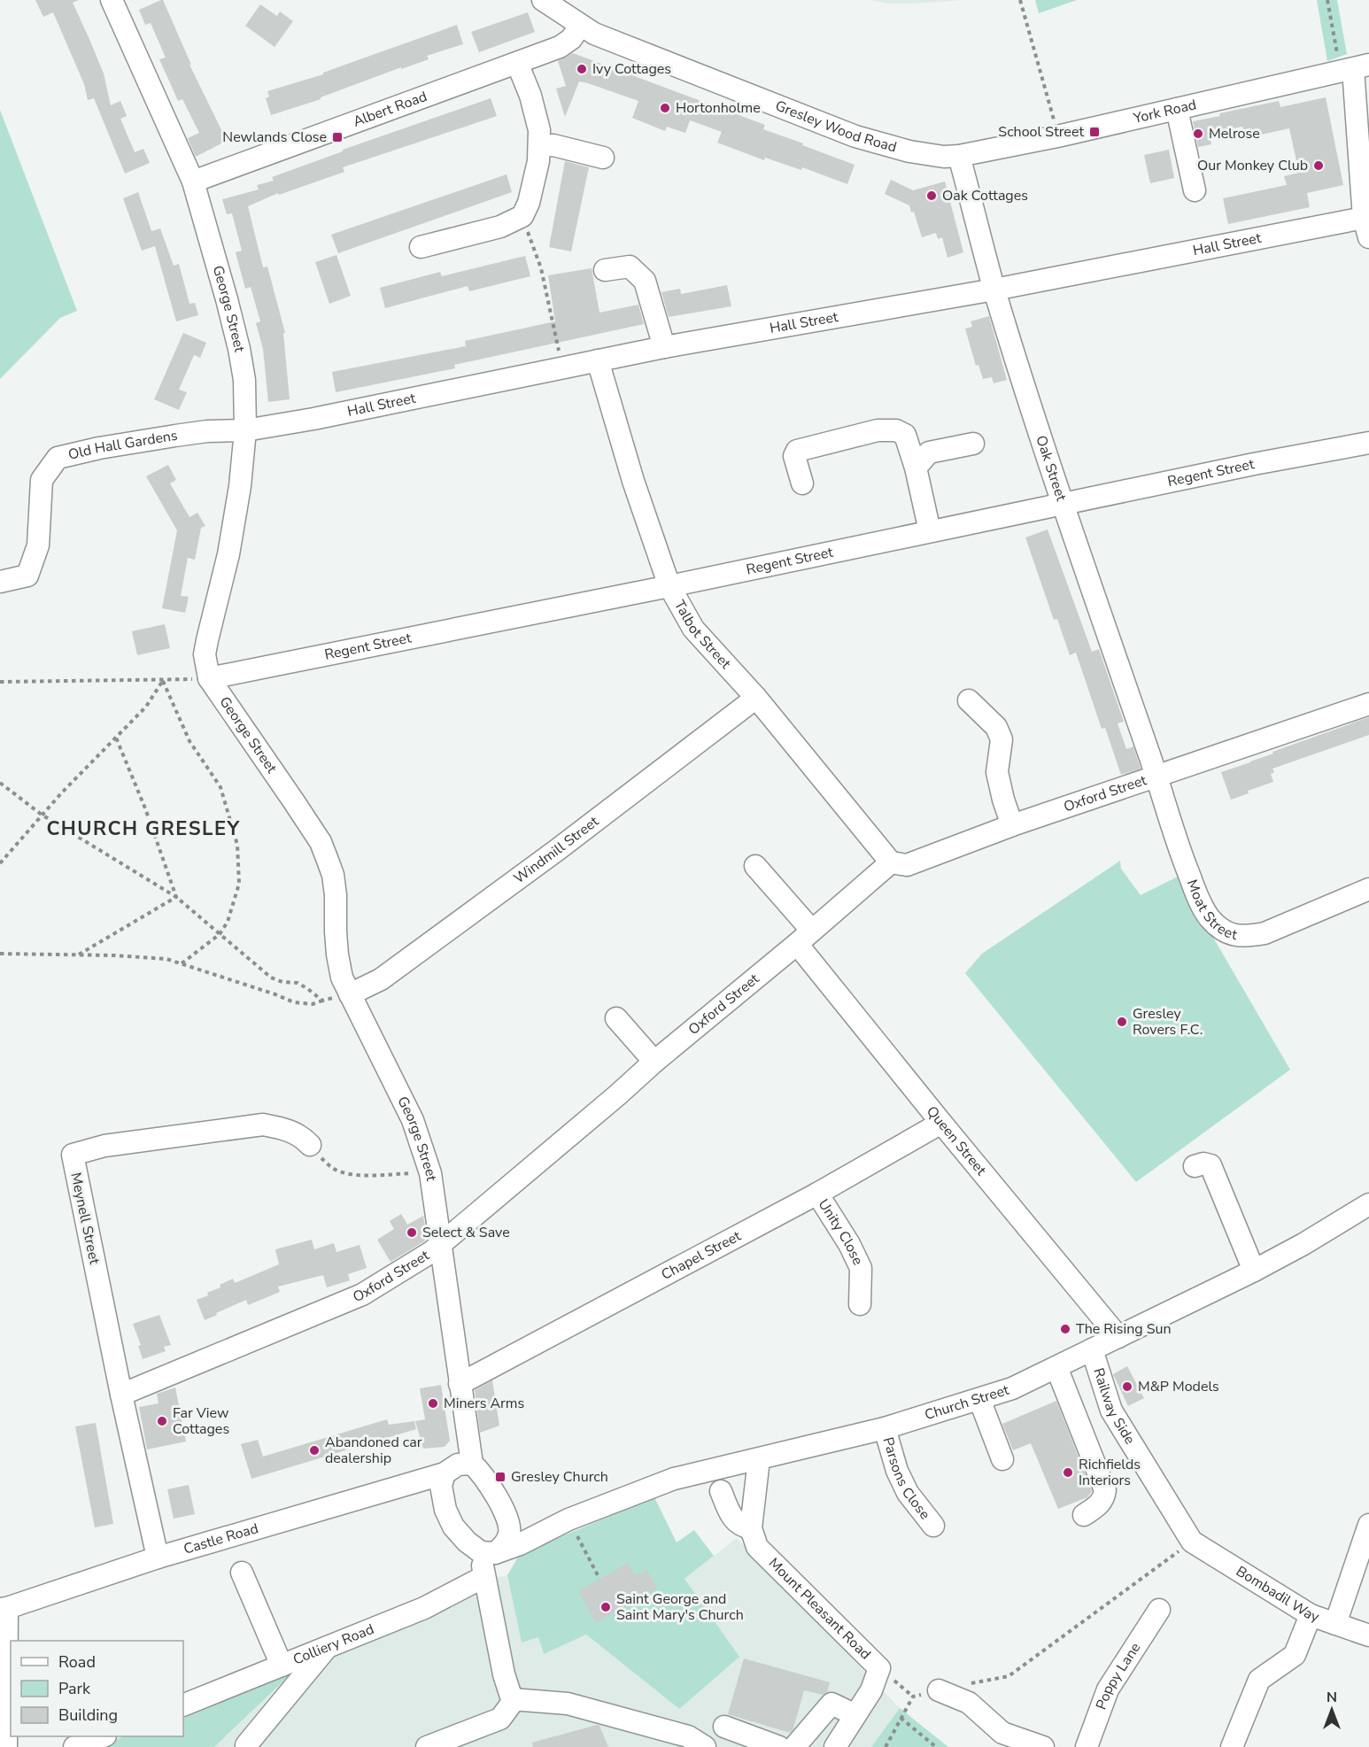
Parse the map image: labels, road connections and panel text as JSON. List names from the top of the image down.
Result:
{
  "streets": {
    "street": [
      "Albert Road",
      "York Road",
      "Gresley Wood Road",
      "Hall Street",
      "George Street",
      "Old Hall Gardens",
      "Oak Street",
      "Regent Street",
      "Talbot Street",
      "Oxford Street",
      "Windmill Street",
      "Moat Street",
      "Queen Street",
      "Meynell Street",
      "Unity Close",
      "Chapel Street",
      "Church Street",
      "Railway Side",
      "Parsons Close",
      "Castle Road",
      "Bombadil Way",
      "Mount Pleasant Road",
      "Colliery Road",
      "Poppy Lane"
    ]
  },
  "crossings": [
    ["Albert Road", "Gresley Wood Road"],
    ["Albert Road", "George Street"],
    ["York Road", "Gresley Wood Road"],
    ["York Road", "Oak Street"],
    ["Gresley Wood Road", "Oak Street"],
    ["Hall Street", "George Street"],
    ["Hall Street", "Old Hall Gardens"],
    ["Hall Street", "Oak Street"],
    ["Hall Street", "Talbot Street"],
    ["George Street", "Old Hall Gardens"],
    ["George Street", "Regent Street"],
    ["George Street", "Oxford Street"],
    ["George Street", "Windmill Street"],
    ["George Street", "Chapel Street"],
    ["George Street", "Castle Road"],
    ["Oak Street", "Regent Street"],
    ["Oak Street", "Oxford Street"],
    ["Oak Street", "Moat Street"],
    ["Regent Street", "Talbot Street"],
    ["Talbot Street", "Oxford Street"],
    ["Talbot Street", "Windmill Street"],
    ["Oxford Street", "Moat Street"],
    ["Oxford Street", "Queen Street"],
    ["Oxford Street", "Meynell Street"],
    ["Queen Street", "Chapel Street"],
    ["Queen Street", "Church Street"],
    ["Meynell Street", "Castle Road"],
    ["Unity Close", "Chapel Street"],
    ["Church Street", "Railway Side"],
    ["Church Street", "Parsons Close"],
    ["Railway Side", "Bombadil Way"]
  ],
  "districts": ["CHURCH GRESLEY"],
  "places": {
    "other": [
      "Ivy Cottages",
      "Hortonholme",
      "Melrose",
      "Our Monkey Club",
      "Oak Cottages",
      "Gresley Rovers F.C.",
      "Select & Save",
      "The Rising Sun",
      "M&P Models",
      "Miners Arms",
      "Far View Cottages",
      "Abandoned car dealership",
      "Richfields Interiors",
      "Saint George and Saint Mary's Church"
    ],
    "transit": ["School Street", "Newlands Close", "Gresley Church"]
  },
  "legend": ["Road", "Park", "Building"],
  "north": "top"
}
